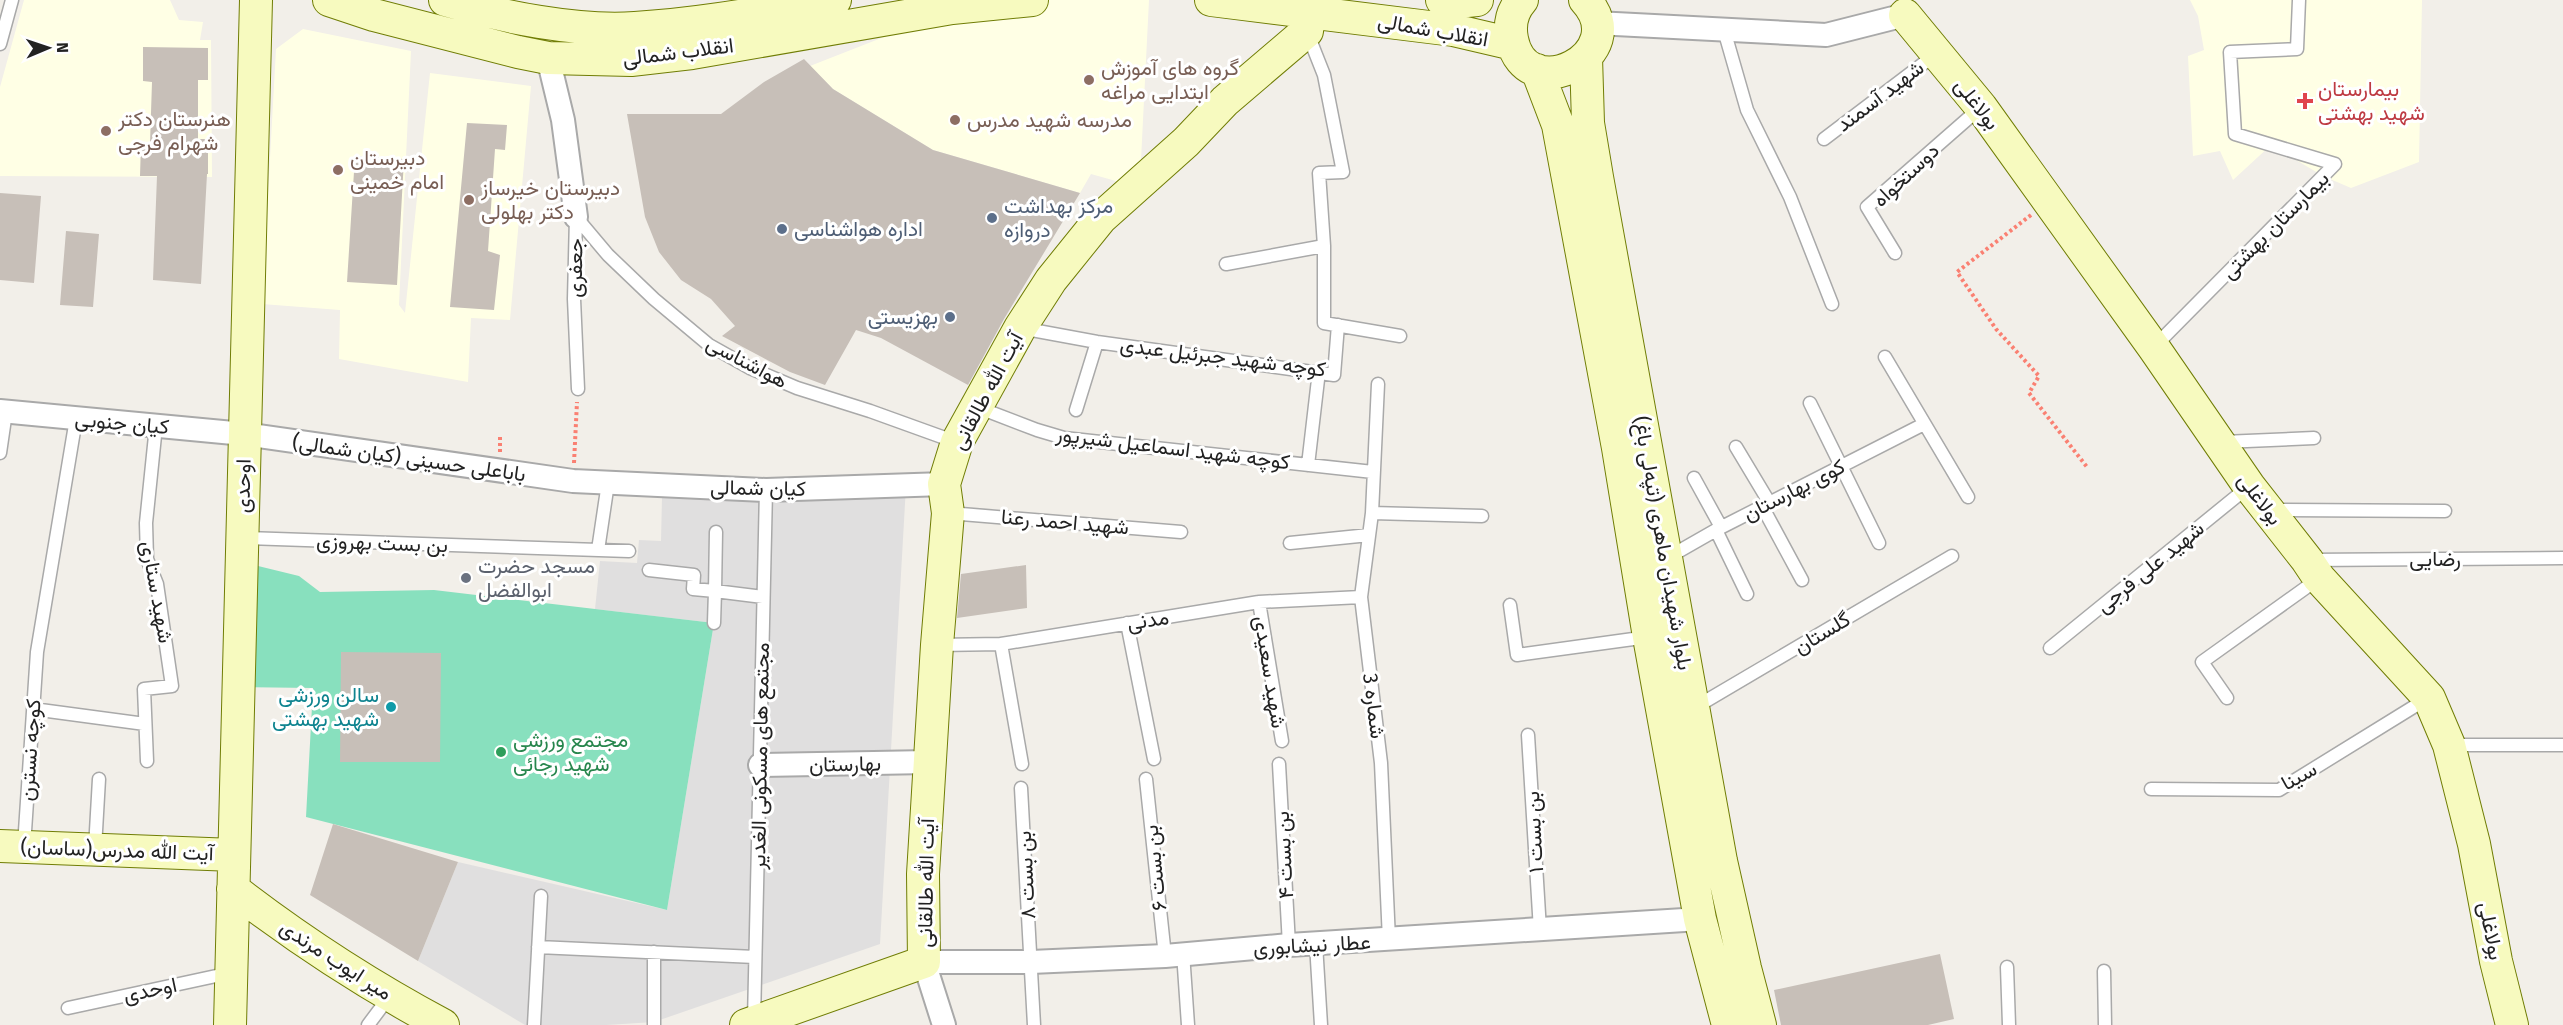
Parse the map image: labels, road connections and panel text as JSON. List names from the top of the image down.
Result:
{
  "streets": {
    "street": [
      "انقلاب شمالی",
      "بولاغلی",
      "جعفری",
      "آیت الله طالقانی",
      "کیان جنوبی",
      "باباعلی حسینی (کیان شمالی)",
      "اوحدی",
      "کیان شمالی",
      "بلوار شهیدان ماهری (تپه‌لی باغ)",
      "بهارستان",
      "آیت الله مدرس(ساسان)",
      "عطار نیشابوری",
      "میر ایوب مرندی"
    ],
    "lane": [
      "شهید آسمند",
      "دوستخواه",
      "بیمارستان بهشتی",
      "کوچه شهید جبرئیل عبدی",
      "هواشناسی",
      "کوچه شهید اسماعیل شیرپور",
      "کوی بهارستان",
      "شهید احمد رعنا",
      "بن بست بهروزی",
      "رضایی",
      "شهید علی فرجی",
      "شهید ستاری",
      "مدنی",
      "گلستان",
      "شهید سعیدی",
      "شماره 3",
      "کوچه نسترن",
      "مجتمع های مسکونی الغدیر",
      "سینا",
      "بن بست ۱",
      "بن بست ۴",
      "بن بست ۶",
      "بن بست ۸"
    ]
  },
  "crossings": [
    ["انقلاب شمالی", "جعفری"],
    ["انقلاب شمالی", "آیت الله طالقانی"],
    ["شهید آسمند", "بولاغلی"],
    ["بولاغلی", "دوستخواه"],
    ["بولاغلی", "بیمارستان بهشتی"],
    ["بولاغلی", "رضایی"],
    ["بولاغلی", "شهید علی فرجی"],
    ["بولاغلی", "سینا"],
    ["جعفری", "هواشناسی"],
    ["کوچه شهید جبرئیل عبدی", "آیت الله طالقانی"],
    ["هواشناسی", "آیت الله طالقانی"],
    ["آیت الله طالقانی", "کوچه شهید اسماعیل شیرپور"],
    ["آیت الله طالقانی", "کیان شمالی"],
    ["آیت الله طالقانی", "شهید احمد رعنا"],
    ["آیت الله طالقانی", "مدنی"],
    ["آیت الله طالقانی", "بهارستان"],
    ["آیت الله طالقانی", "عطار نیشابوری"],
    ["کیان جنوبی", "باباعلی حسینی (کیان شمالی)"],
    ["کیان جنوبی", "اوحدی"],
    ["کیان جنوبی", "شهید ستاری"],
    ["کیان جنوبی", "کوچه نسترن"],
    ["کوچه شهید اسماعیل شیرپور", "شماره 3"],
    ["باباعلی حسینی (کیان شمالی)", "اوحدی"],
    ["باباعلی حسینی (کیان شمالی)", "کیان شمالی"],
    ["اوحدی", "بن بست بهروزی"],
    ["اوحدی", "آیت الله مدرس(ساسان)"],
    ["اوحدی", "میر ایوب مرندی"],
    ["کیان شمالی", "شهید احمد رعنا"],
    ["کیان شمالی", "مجتمع های مسکونی الغدیر"],
    ["کوی بهارستان", "بلوار شهیدان ماهری (تپه‌لی باغ)"],
    ["بلوار شهیدان ماهری (تپه‌لی باغ)", "گلستان"],
    ["بلوار شهیدان ماهری (تپه‌لی باغ)", "عطار نیشابوری"],
    ["مدنی", "شهید سعیدی"],
    ["مدنی", "شماره 3"],
    ["شماره 3", "عطار نیشابوری"],
    ["کوچه نسترن", "آیت الله مدرس(ساسان)"],
    ["مجتمع های مسکونی الغدیر", "بهارستان"],
    ["بن بست ۱", "عطار نیشابوری"],
    ["بن بست ۴", "عطار نیشابوری"],
    ["بن بست ۶", "عطار نیشابوری"],
    ["بن بست ۸", "عطار نیشابوری"]
  ],
  "places": {
    "other": [
      "گروه های آموزش ابتدایی مراغه",
      "مدرسه شهید مدرس",
      "هنرستان دکتر شهرام فرجی",
      "دبیرستان امام خمینی",
      "دبیرستان خیرساز دکتر بهلولی",
      "مرکز بهداشت دروازه",
      "اداره هواشناسی",
      "بهزیستی",
      "مسجد حضرت ابوالفضل",
      "سالن ورزشی شهید بهشتی",
      "مجتمع ورزشی شهید رجائی"
    ],
    "health": ["بیمارستان شهید بهشتی"]
  },
  "north": "right"
}
